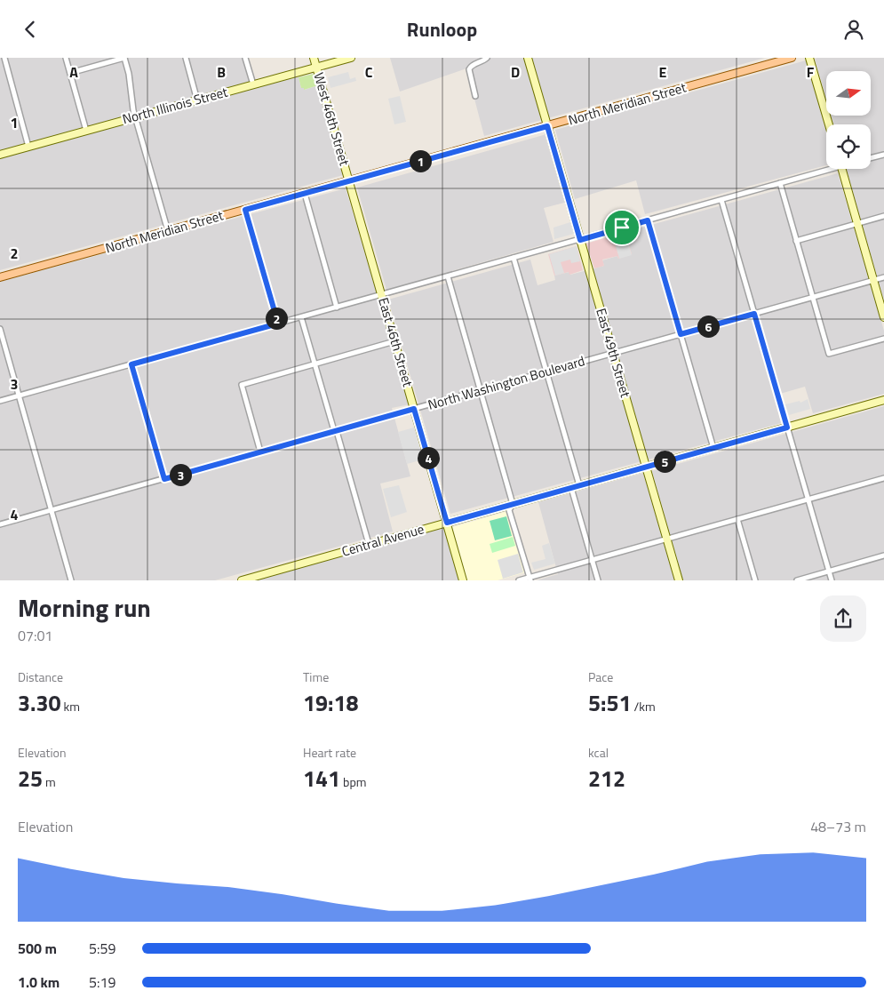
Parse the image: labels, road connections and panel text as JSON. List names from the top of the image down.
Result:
{
  "streets": {
    "main road": [
      "North Meridian Street",
      "North Illinois Street",
      "West 46th Street",
      "East 46th Street",
      "East 49th Street",
      "Central Avenue"
    ],
    "street": ["North Washington Boulevard"]
  },
  "crossings": [
    ["North Meridian Street", "West 46th Street"],
    ["North Meridian Street", "East 46th Street"],
    ["North Meridian Street", "East 49th Street"],
    ["North Illinois Street", "West 46th Street"],
    ["West 46th Street", "East 46th Street"],
    ["East 46th Street", "North Washington Boulevard"],
    ["East 46th Street", "Central Avenue"],
    ["East 49th Street", "North Washington Boulevard"],
    ["East 49th Street", "Central Avenue"]
  ],
  "north": "right",
  "page": {
    "header": "Runloop",
    "pins": [
      "1",
      "2",
      "6",
      "4",
      "5",
      "3"
    ],
    "heading": ["Morning run", "07:01"],
    "stats": [
      ["Distance", "3.30 km"],
      ["Time", "19:18"],
      ["Pace", "5:51 /km"],
      ["Elevation", "25 m"],
      ["Heart rate", "141 bpm"],
      ["kcal", "212"]
    ],
    "chart": ["Elevation", "48–73 m"],
    "list": [
      {
        "name": "500 m",
        "note": "5:59"
      },
      {
        "name": "1.0 km",
        "note": "5:19"
      }
    ]
  },
  "grid": {
    "columns": [
      "A",
      "B",
      "C",
      "D",
      "E",
      "F"
    ],
    "rows": [
      "1",
      "2",
      "3",
      "4"
    ]
  }
}
